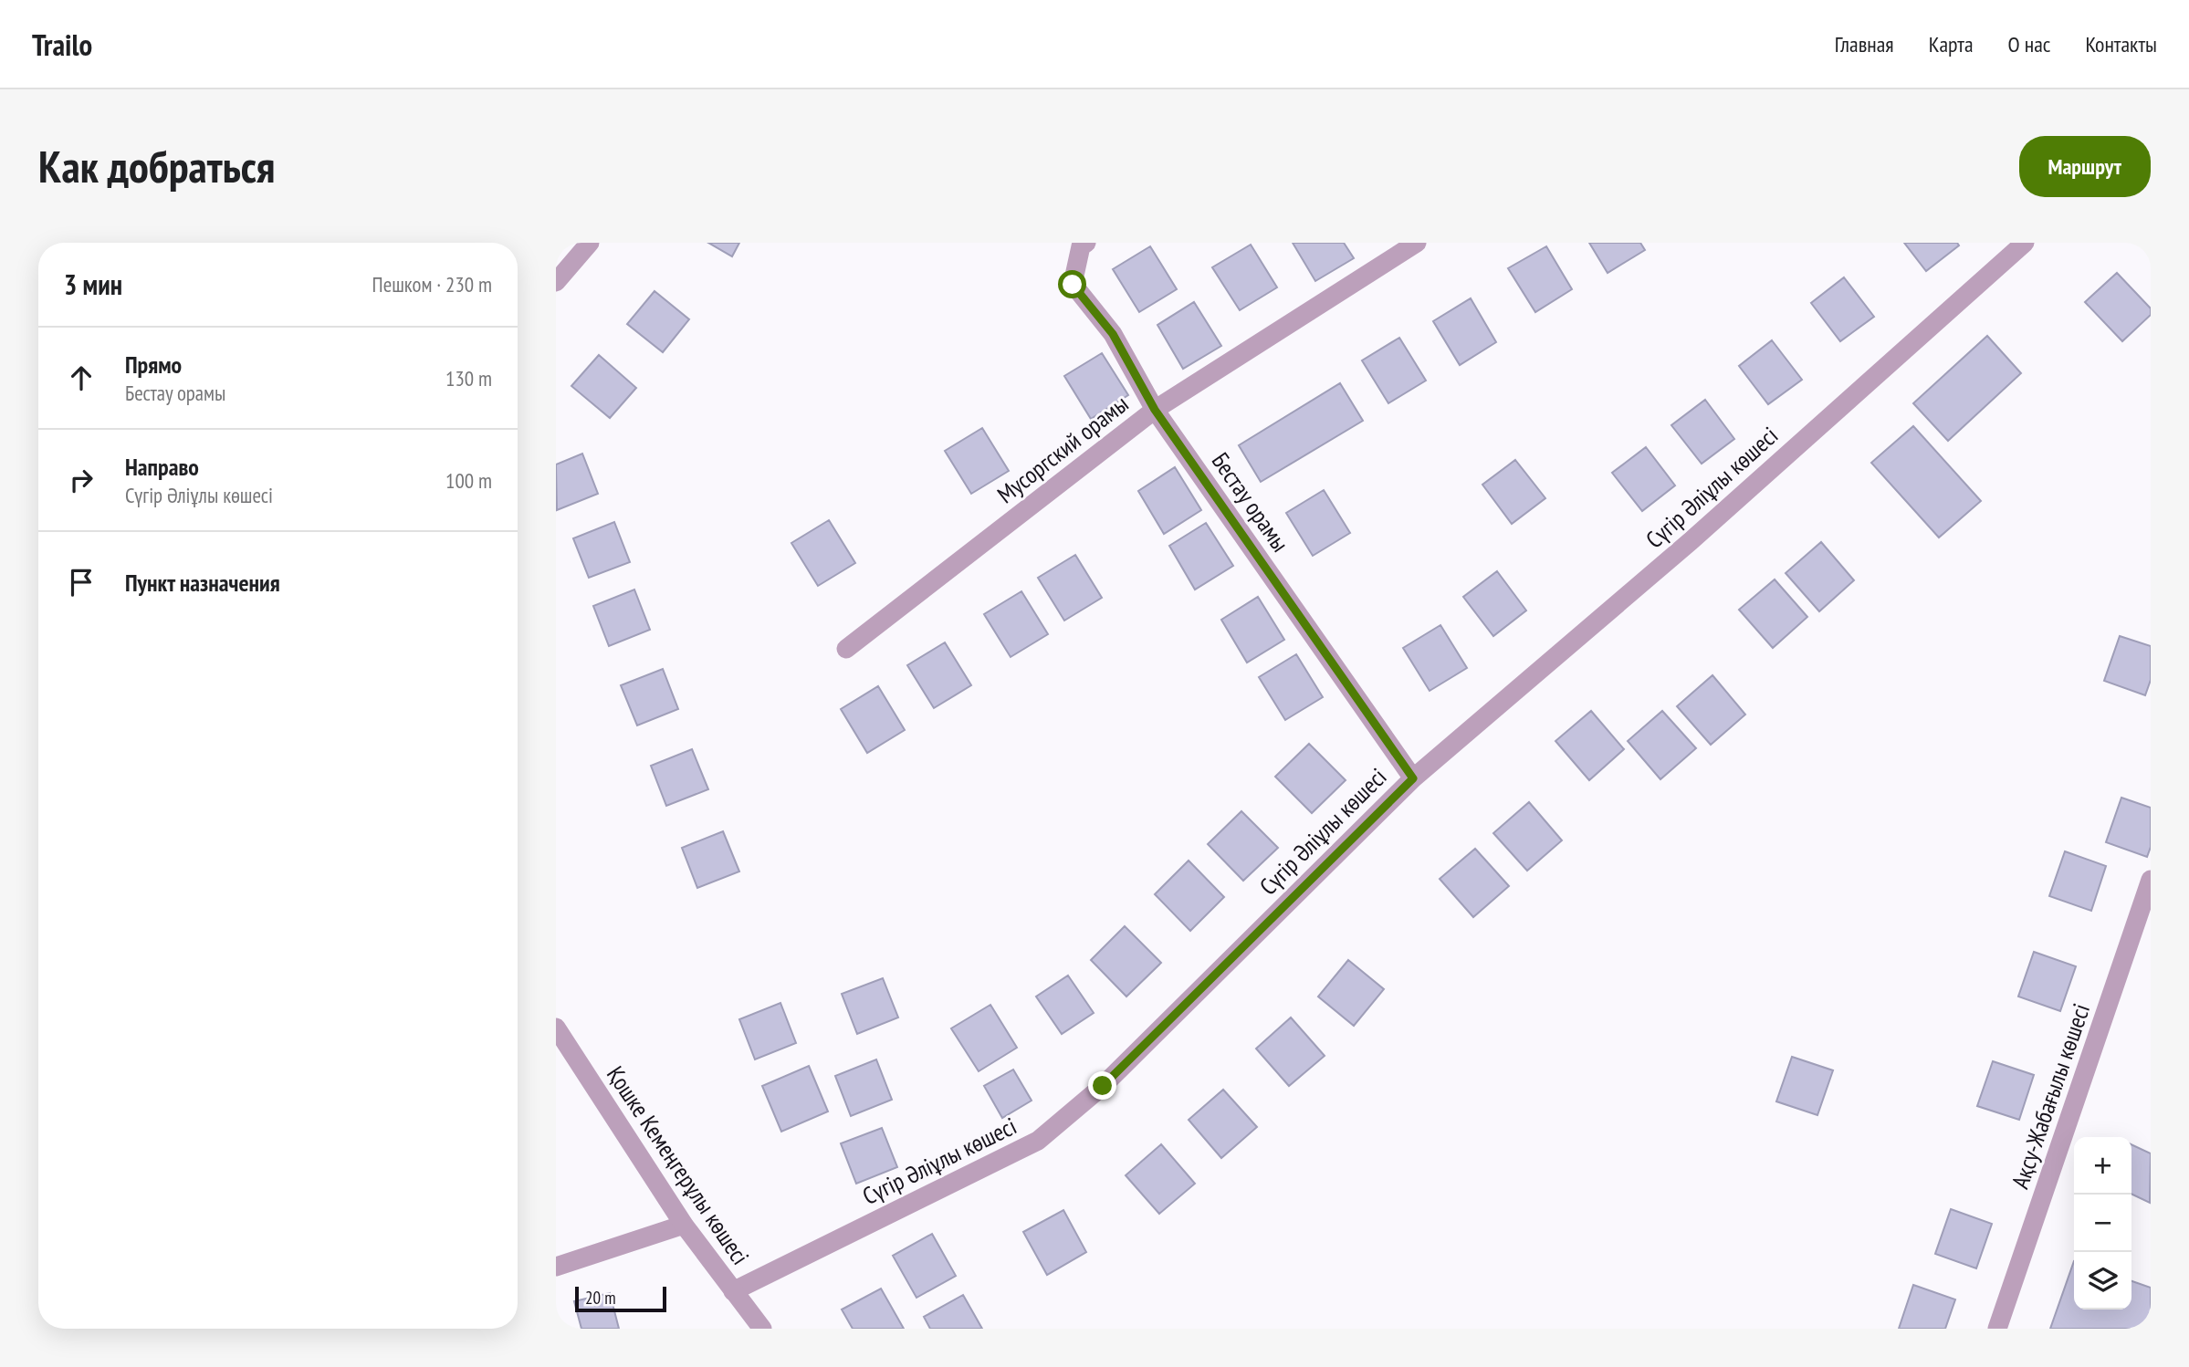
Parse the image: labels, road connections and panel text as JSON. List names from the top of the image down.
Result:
{
  "streets": {
    "street": [
      "Мусоргский орамы",
      "Сүгір Әліұлы көшесі",
      "Бестау орамы",
      "Ақсу-Жабағылы көшесі",
      "Қошке Кемеңгерұлы көшесі"
    ]
  },
  "crossings": [
    ["Мусоргский орамы", "Бестау орамы"],
    ["Сүгір Әліұлы көшесі", "Бестау орамы"],
    ["Сүгір Әліұлы көшесі", "Қошке Кемеңгерұлы көшесі"]
  ],
  "scale_bar": "20 m",
  "page": {
    "header": "Trailo",
    "nav": [
      "Главная",
      "Карта",
      "О нас",
      "Контакты"
    ],
    "buttons": "Маршрут",
    "title": "Как добраться",
    "heading": ["3 мин", "Пешком · 230 m"],
    "list": [
      ["Прямо", "Бестау орамы", "130 m"],
      ["Направо", "Сүгір Әліұлы көшесі", "100 m"],
      "Пункт назначения"
    ],
    "map_buttons": ["+", "−"],
    "scale": "20 m"
  }
}
